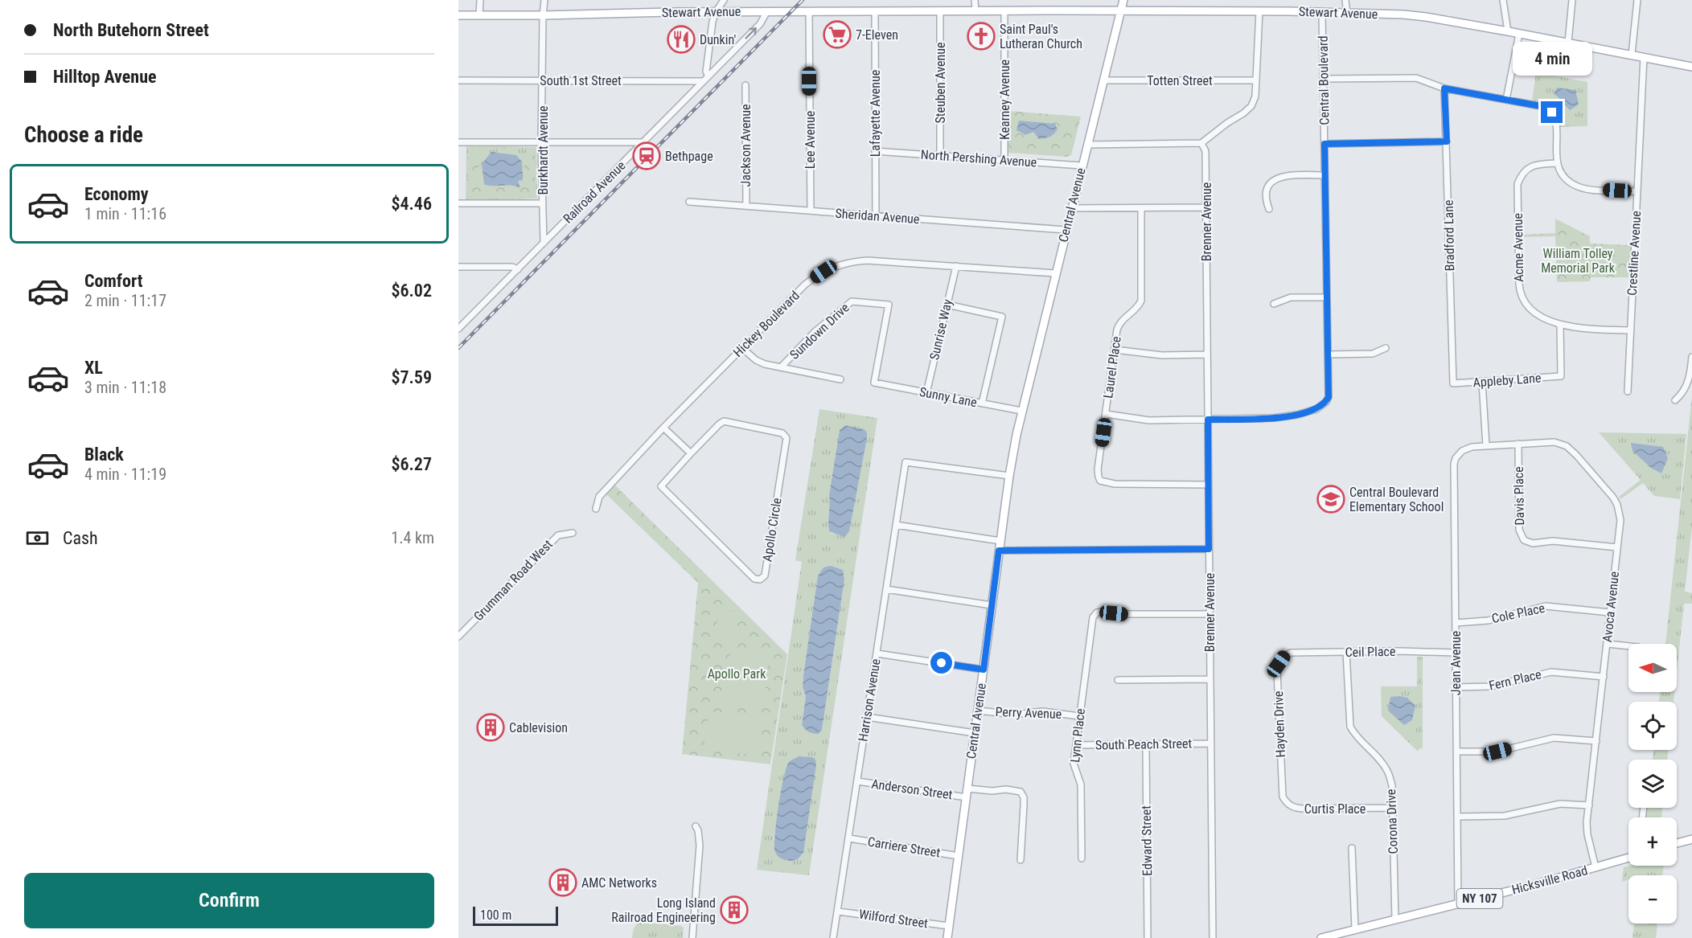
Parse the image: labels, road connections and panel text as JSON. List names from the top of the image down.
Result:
{
  "streets": {
    "main road": [
      "Stewart Avenue",
      "Central Avenue",
      "Hicksville Road",
      "NY 107"
    ],
    "street": [
      "South 1st Street",
      "Totten Street",
      "Central Boulevard",
      "Steuben Avenue",
      "Kearney Avenue",
      "Lafayette Avenue",
      "Lee Avenue",
      "Jackson Avenue",
      "Burkhardt Avenue",
      "North Pershing Avenue",
      "Railroad Avenue",
      "Sheridan Avenue",
      "Brenner Avenue",
      "Bradford Lane",
      "Acme Avenue",
      "Crestline Avenue",
      "Hickey Boulevard",
      "Sunrise Way",
      "Sundown Drive",
      "Laurel Place",
      "Appleby Lane",
      "Sunny Lane",
      "Davis Place",
      "Apollo Circle",
      "Grumman Road West",
      "Avoca Avenue",
      "Cole Place",
      "Ceil Place",
      "Jean Avenue",
      "Fern Place",
      "Harrison Avenue",
      "Perry Avenue",
      "Hayden Drive",
      "Lynn Place",
      "South Peach Street",
      "Anderson Street",
      "Curtis Place",
      "Corona Drive",
      "Edward Street",
      "Carriere Street",
      "Wilford Street"
    ]
  },
  "crossings": [
    ["Stewart Avenue", "Central Boulevard"],
    ["Stewart Avenue", "Steuben Avenue"],
    ["Stewart Avenue", "Kearney Avenue"],
    ["Stewart Avenue", "Lafayette Avenue"],
    ["Stewart Avenue", "Lee Avenue"],
    ["Stewart Avenue", "Burkhardt Avenue"],
    ["Stewart Avenue", "Railroad Avenue"],
    ["Stewart Avenue", "Central Avenue"],
    ["Stewart Avenue", "Crestline Avenue"],
    ["South 1st Street", "Burkhardt Avenue"],
    ["South 1st Street", "Railroad Avenue"],
    ["Totten Street", "Central Avenue"],
    ["Central Boulevard", "Brenner Avenue"],
    ["Central Boulevard", "Laurel Place"],
    ["Steuben Avenue", "North Pershing Avenue"],
    ["Kearney Avenue", "North Pershing Avenue"],
    ["Lafayette Avenue", "North Pershing Avenue"],
    ["Lafayette Avenue", "Sheridan Avenue"],
    ["Lee Avenue", "Sheridan Avenue"],
    ["Jackson Avenue", "Sheridan Avenue"],
    ["Burkhardt Avenue", "Railroad Avenue"],
    ["North Pershing Avenue", "Central Avenue"],
    ["Central Avenue", "Sheridan Avenue"],
    ["Central Avenue", "Hickey Boulevard"],
    ["Central Avenue", "Sunny Lane"],
    ["Central Avenue", "Harrison Avenue"],
    ["Central Avenue", "Perry Avenue"],
    ["Central Avenue", "Anderson Street"],
    ["Central Avenue", "Carriere Street"],
    ["Central Avenue", "Wilford Street"],
    ["Brenner Avenue", "Laurel Place"],
    ["Brenner Avenue", "Lynn Place"],
    ["Brenner Avenue", "South Peach Street"],
    ["Bradford Lane", "Appleby Lane"],
    ["Acme Avenue", "Crestline Avenue"],
    ["Acme Avenue", "Appleby Lane"],
    ["Hickey Boulevard", "Sunrise Way"],
    ["Sunrise Way", "Sunny Lane"],
    ["Sundown Drive", "Sunny Lane"],
    ["Davis Place", "Avoca Avenue"],
    ["Avoca Avenue", "Cole Place"],
    ["Avoca Avenue", "Jean Avenue"],
    ["Avoca Avenue", "Fern Place"],
    ["Avoca Avenue", "Hicksville Road"],
    ["Cole Place", "Jean Avenue"],
    ["Ceil Place", "Jean Avenue"],
    ["Ceil Place", "Hayden Drive"],
    ["Ceil Place", "Corona Drive"],
    ["Jean Avenue", "Fern Place"],
    ["Jean Avenue", "Hicksville Road"],
    ["Harrison Avenue", "Anderson Street"],
    ["Harrison Avenue", "Carriere Street"],
    ["Harrison Avenue", "Wilford Street"],
    ["Perry Avenue", "Lynn Place"],
    ["Hayden Drive", "Curtis Place"],
    ["Lynn Place", "South Peach Street"],
    ["South Peach Street", "Edward Street"],
    ["Curtis Place", "Corona Drive"],
    ["Corona Drive", "Hicksville Road"]
  ],
  "parks": ["William Tolley Memorial Park", "Apollo Park"],
  "places": {
    "supermarket": ["7-Eleven"],
    "church": ["Saint Paul's Lutheran Church"],
    "restaurant": ["Dunkin'"],
    "station": ["Bethpage"],
    "school or university": ["Central Boulevard Elementary School"],
    "building": ["Cablevision", "AMC Networks", "Long Island Railroad Engineering"]
  },
  "scale_bar": "100 m",
  "north": "left",
  "page": {
    "banner": ["North Butehorn Street", "Hilltop Avenue"],
    "bubble": "4 min",
    "heading": "Choose a ride",
    "list": [
      {
        "name": "Economy",
        "note": "1 min · 11:16",
        "value": "$4.46"
      },
      {
        "name": "Comfort",
        "note": "2 min · 11:17",
        "value": "$6.02"
      },
      {
        "name": "XL",
        "note": "3 min · 11:18",
        "value": "$7.59"
      },
      {
        "name": "Black",
        "note": "4 min · 11:19",
        "value": "$6.27"
      }
    ],
    "pay": ["Cash", "1.4 km"],
    "map_buttons": ["+", "−"],
    "buttons": "Confirm",
    "scale": "100 m"
  }
}
